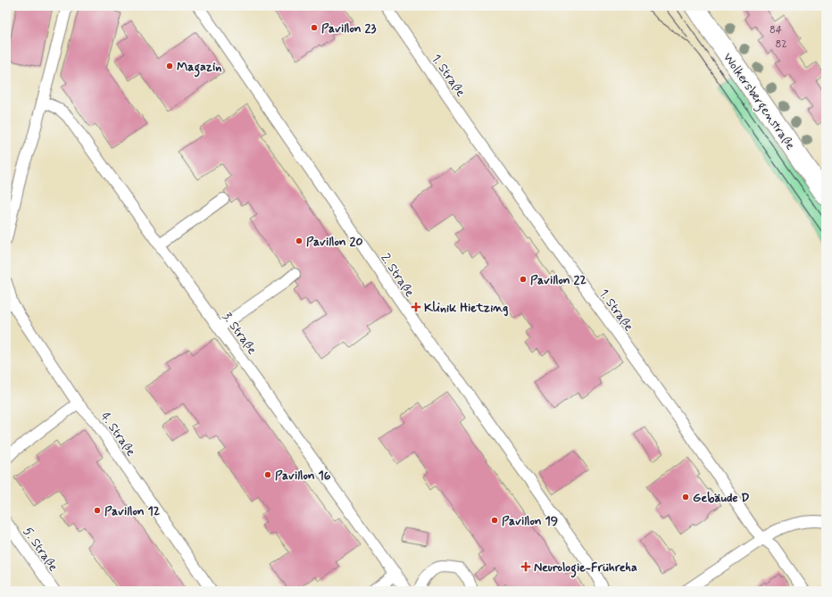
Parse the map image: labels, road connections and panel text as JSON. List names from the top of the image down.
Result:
{
  "streets": {
    "street": ["Wolkersbergenstraße"],
    "lane": [
      "1. Straße",
      "2. Straße",
      "3. Straße",
      "4. Straße",
      "5. Straße"
    ]
  },
  "places": {
    "other": [
      "Pavillon 23",
      "Magazin",
      "Pavillon 20",
      "Pavillon 22",
      "Pavillon 16",
      "Gebäude D",
      "Pavillon 12",
      "Pavillon 19"
    ],
    "health": ["Klinik Hietzing", "Neurologie-Frühreha"]
  },
  "house_numbers": ["84", "82"]
}
